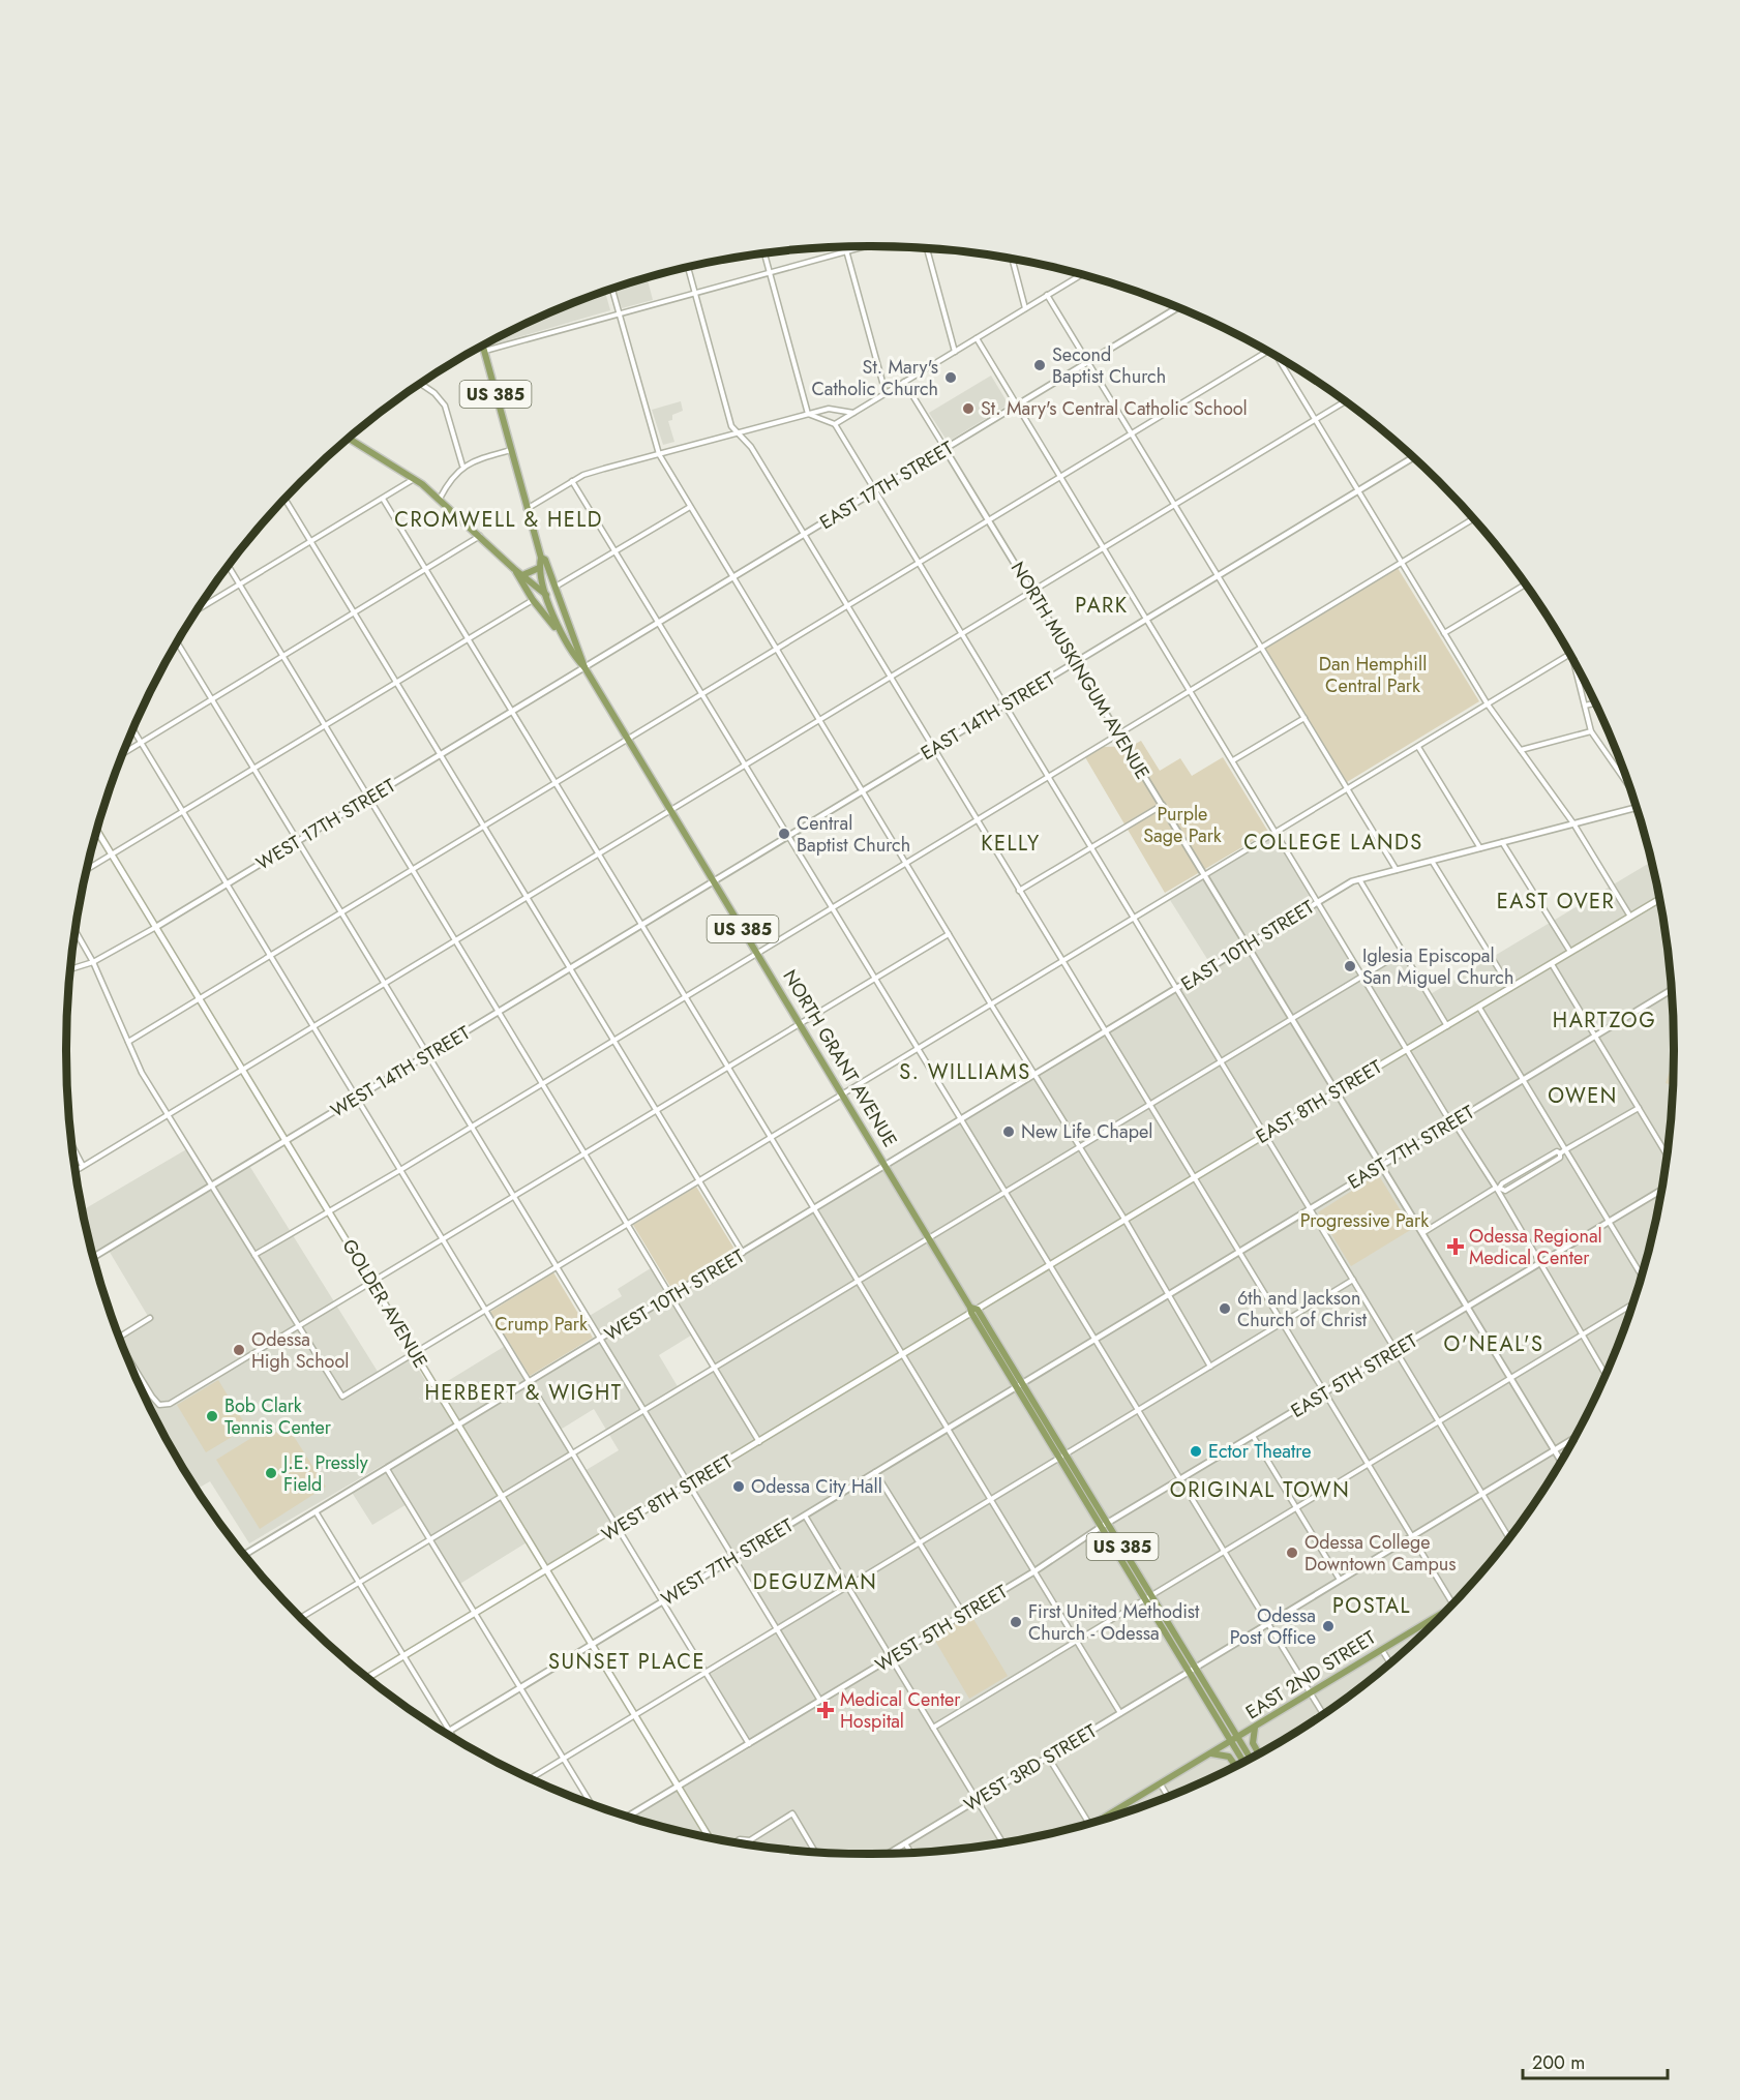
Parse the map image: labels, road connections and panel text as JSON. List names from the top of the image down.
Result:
{
  "streets": {
    "main road": [
      "US 385",
      "NORTH GRANT AVENUE",
      "EAST 8TH STREET",
      "GOLDER AVENUE",
      "WEST 8TH STREET",
      "EAST 2ND STREET"
    ],
    "street": [
      "EAST 17TH STREET",
      "NORTH MUSKINGUM AVENUE",
      "EAST 14TH STREET",
      "WEST 17TH STREET",
      "EAST 10TH STREET",
      "WEST 14TH STREET",
      "EAST 7TH STREET",
      "WEST 10TH STREET",
      "EAST 5TH STREET",
      "WEST 7TH STREET",
      "WEST 5TH STREET",
      "WEST 3RD STREET"
    ]
  },
  "crossings": [
    ["US 385", "NORTH GRANT AVENUE"],
    ["EAST 17TH STREET", "NORTH MUSKINGUM AVENUE"],
    ["EAST 17TH STREET", "WEST 17TH STREET"],
    ["EAST 17TH STREET", "NORTH GRANT AVENUE"],
    ["NORTH MUSKINGUM AVENUE", "EAST 14TH STREET"],
    ["NORTH MUSKINGUM AVENUE", "EAST 10TH STREET"],
    ["NORTH MUSKINGUM AVENUE", "EAST 8TH STREET"],
    ["NORTH MUSKINGUM AVENUE", "EAST 7TH STREET"],
    ["NORTH MUSKINGUM AVENUE", "EAST 5TH STREET"],
    ["NORTH MUSKINGUM AVENUE", "WEST 3RD STREET"],
    ["EAST 14TH STREET", "NORTH GRANT AVENUE"],
    ["EAST 14TH STREET", "WEST 14TH STREET"],
    ["WEST 17TH STREET", "NORTH GRANT AVENUE"],
    ["WEST 17TH STREET", "GOLDER AVENUE"],
    ["EAST 10TH STREET", "NORTH GRANT AVENUE"],
    ["EAST 10TH STREET", "WEST 10TH STREET"],
    ["NORTH GRANT AVENUE", "WEST 14TH STREET"],
    ["NORTH GRANT AVENUE", "EAST 8TH STREET"],
    ["NORTH GRANT AVENUE", "EAST 7TH STREET"],
    ["NORTH GRANT AVENUE", "WEST 10TH STREET"],
    ["NORTH GRANT AVENUE", "EAST 5TH STREET"],
    ["NORTH GRANT AVENUE", "WEST 8TH STREET"],
    ["NORTH GRANT AVENUE", "WEST 7TH STREET"],
    ["NORTH GRANT AVENUE", "WEST 5TH STREET"],
    ["NORTH GRANT AVENUE", "EAST 2ND STREET"],
    ["NORTH GRANT AVENUE", "WEST 3RD STREET"],
    ["WEST 14TH STREET", "GOLDER AVENUE"],
    ["EAST 8TH STREET", "WEST 8TH STREET"],
    ["EAST 7TH STREET", "WEST 7TH STREET"],
    ["WEST 10TH STREET", "GOLDER AVENUE"],
    ["GOLDER AVENUE", "WEST 8TH STREET"],
    ["GOLDER AVENUE", "WEST 7TH STREET"],
    ["GOLDER AVENUE", "WEST 5TH STREET"],
    ["EAST 5TH STREET", "WEST 5TH STREET"]
  ],
  "districts": [
    "CROMWELL & HELD",
    "PARK",
    "COLLEGE LANDS",
    "KELLY",
    "EAST OVER",
    "HARTZOG",
    "S. WILLIAMS",
    "OWEN",
    "O'NEAL'S",
    "HERBERT & WIGHT",
    "ORIGINAL TOWN",
    "DEGUZMAN",
    "POSTAL",
    "SUNSET PLACE"
  ],
  "parks": [
    "Dan Hemphill Central Park",
    "Purple Sage Park",
    "Progressive Park",
    "Crump Park"
  ],
  "places": {
    "other": [
      "Second Baptist Church",
      "St. Mary's Catholic Church",
      "St. Mary's Central Catholic School",
      "Central Baptist Church",
      "Iglesia Episcopal San Miguel Church",
      "New Life Chapel",
      "6th and Jackson Church of Christ",
      "Odessa High School",
      "Bob Clark Tennis Center",
      "Ector Theatre",
      "J.E. Pressly Field",
      "Odessa City Hall",
      "Odessa College Downtown Campus",
      "First United Methodist Church - Odessa",
      "Odessa Post Office"
    ],
    "health": ["Odessa Regional Medical Center", "Medical Center Hospital"]
  },
  "scale_bar": "200 m"
}
